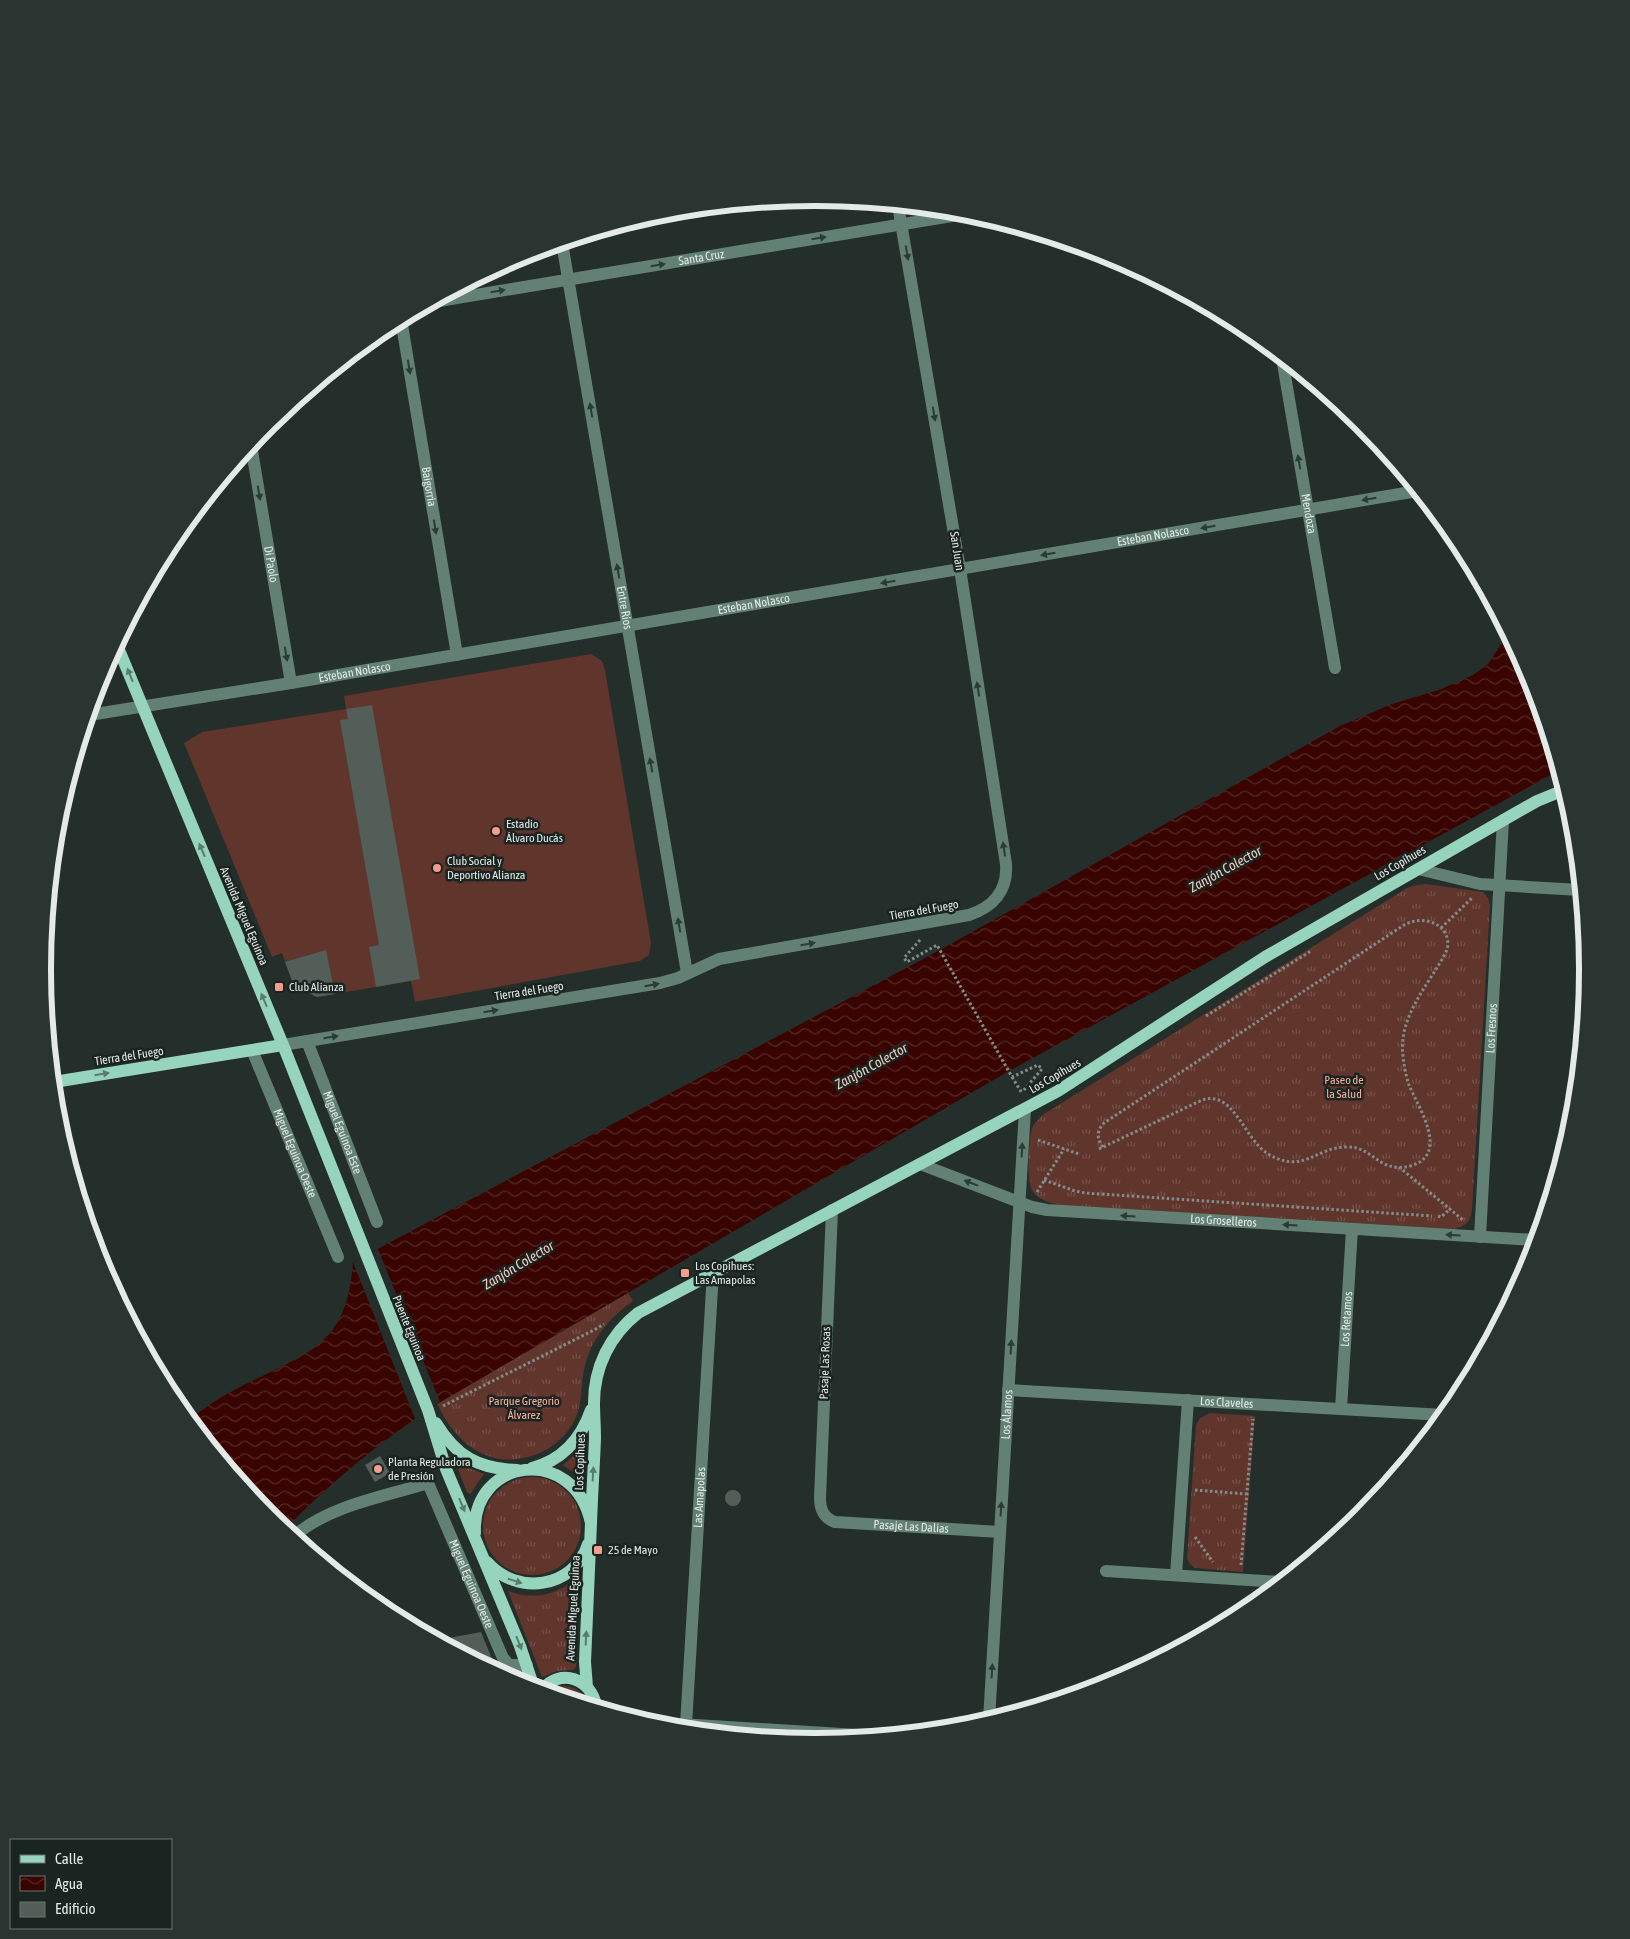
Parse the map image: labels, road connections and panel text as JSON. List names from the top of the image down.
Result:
{
  "streets": {
    "main road": [
      "Los Copíhues",
      "Tierra del Fuego",
      "Avenida Miguel Eguinoa",
      "Puente Eguinoa"
    ],
    "street": [
      "Santa Cruz",
      "Baigorria",
      "Mendoza",
      "Esteban Nolasco",
      "San Juan",
      "Di Paolo",
      "Entre Ríos",
      "Los Fresnos",
      "Miguel Eguinoa Este",
      "Miguel Eguinoa Oeste",
      "Los Groselleros",
      "Los Retamos",
      "Pasaje Las Rosas",
      "Los Claveles",
      "Los Álamos",
      "Las Amapolas",
      "Pasaje Las Dalias"
    ]
  },
  "crossings": [
    ["Santa Cruz", "San Juan"],
    ["Santa Cruz", "Entre Ríos"],
    ["Baigorria", "Esteban Nolasco"],
    ["Mendoza", "Esteban Nolasco"],
    ["Esteban Nolasco", "San Juan"],
    ["Esteban Nolasco", "Di Paolo"],
    ["Esteban Nolasco", "Entre Ríos"],
    ["Esteban Nolasco", "Avenida Miguel Eguinoa"],
    ["San Juan", "Tierra del Fuego"],
    ["Entre Ríos", "Tierra del Fuego"],
    ["Los Copíhues", "Avenida Miguel Eguinoa"],
    ["Los Copíhues", "Los Fresnos"],
    ["Los Copíhues", "Los Groselleros"],
    ["Los Copíhues", "Pasaje Las Rosas"],
    ["Los Copíhues", "Los Álamos"],
    ["Los Copíhues", "Las Amapolas"],
    ["Tierra del Fuego", "Avenida Miguel Eguinoa"],
    ["Tierra del Fuego", "Miguel Eguinoa Este"],
    ["Tierra del Fuego", "Miguel Eguinoa Oeste"],
    ["Avenida Miguel Eguinoa", "Miguel Eguinoa Oeste"],
    ["Avenida Miguel Eguinoa", "Puente Eguinoa"],
    ["Los Fresnos", "Los Groselleros"],
    ["Los Groselleros", "Los Retamos"],
    ["Los Groselleros", "Los Álamos"],
    ["Los Retamos", "Los Claveles"],
    ["Pasaje Las Rosas", "Pasaje Las Dalias"],
    ["Los Claveles", "Los Álamos"],
    ["Los Álamos", "Pasaje Las Dalias"]
  ],
  "one_way": [
    "Santa Cruz",
    "Baigorria",
    "Mendoza",
    "Esteban Nolasco",
    "Di Paolo",
    "Entre Ríos",
    "Tierra del Fuego",
    "Los Groselleros",
    "Los Álamos"
  ],
  "water": ["Zanjón Colector"],
  "parks": ["Paseo de la Salud", "Parque Gregorio Álvarez"],
  "places": {
    "other": ["Estadio Álvaro Ducás", "Club Social y Deportivo Alianza", "Planta Reguladora de Presión"],
    "transit": ["Club Alianza", "Los Copíhues: Las Amapolas", "25 de Mayo"]
  },
  "legend": ["Calle", "Agua", "Edificio"]
}
